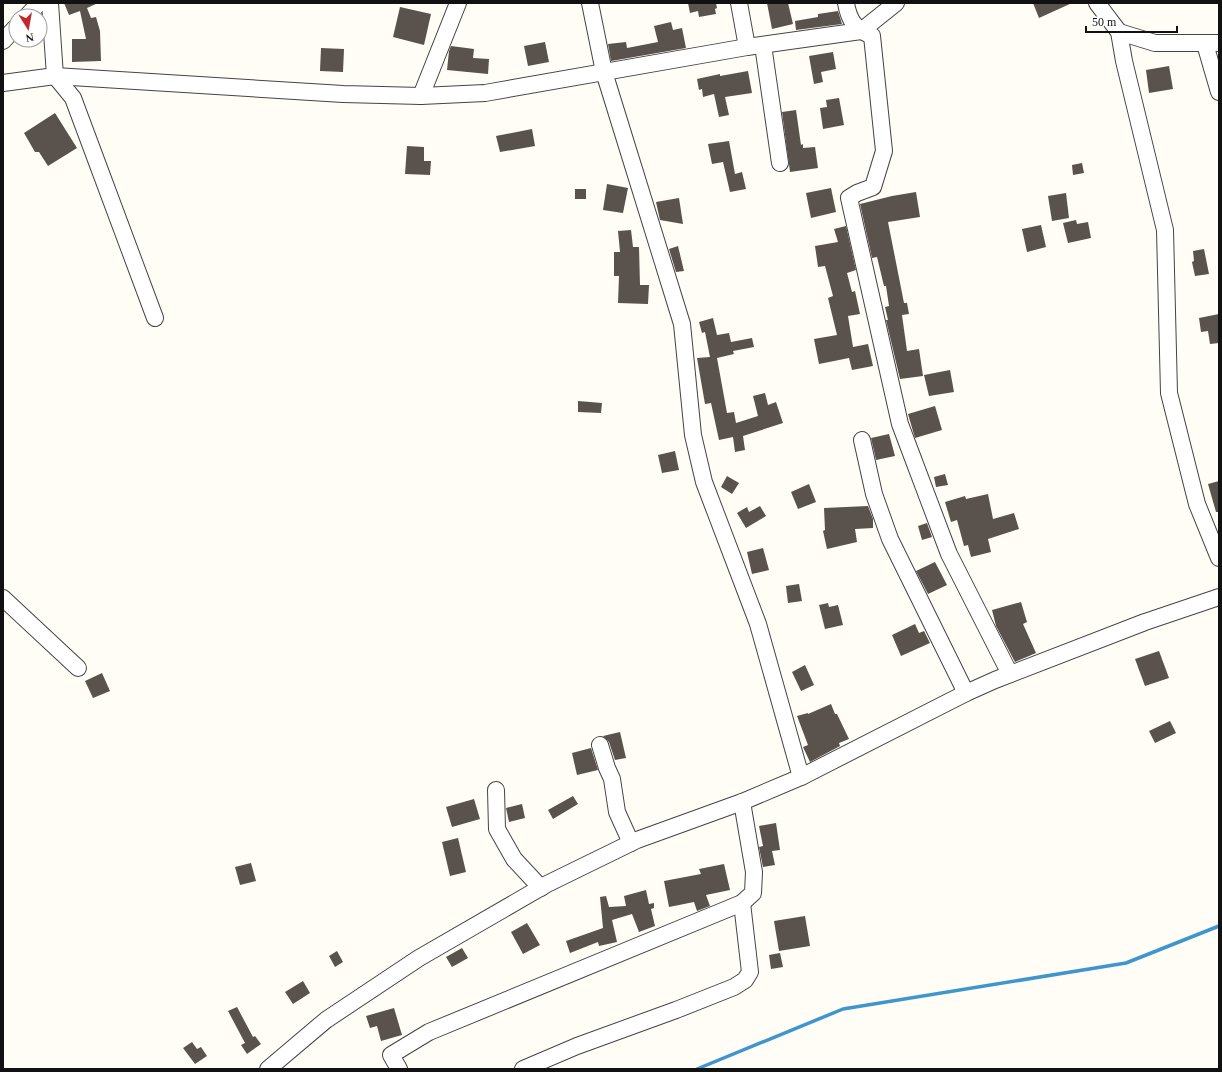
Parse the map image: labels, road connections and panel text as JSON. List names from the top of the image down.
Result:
{
  "scale_bar": "50 m",
  "north": "bottom"
}
